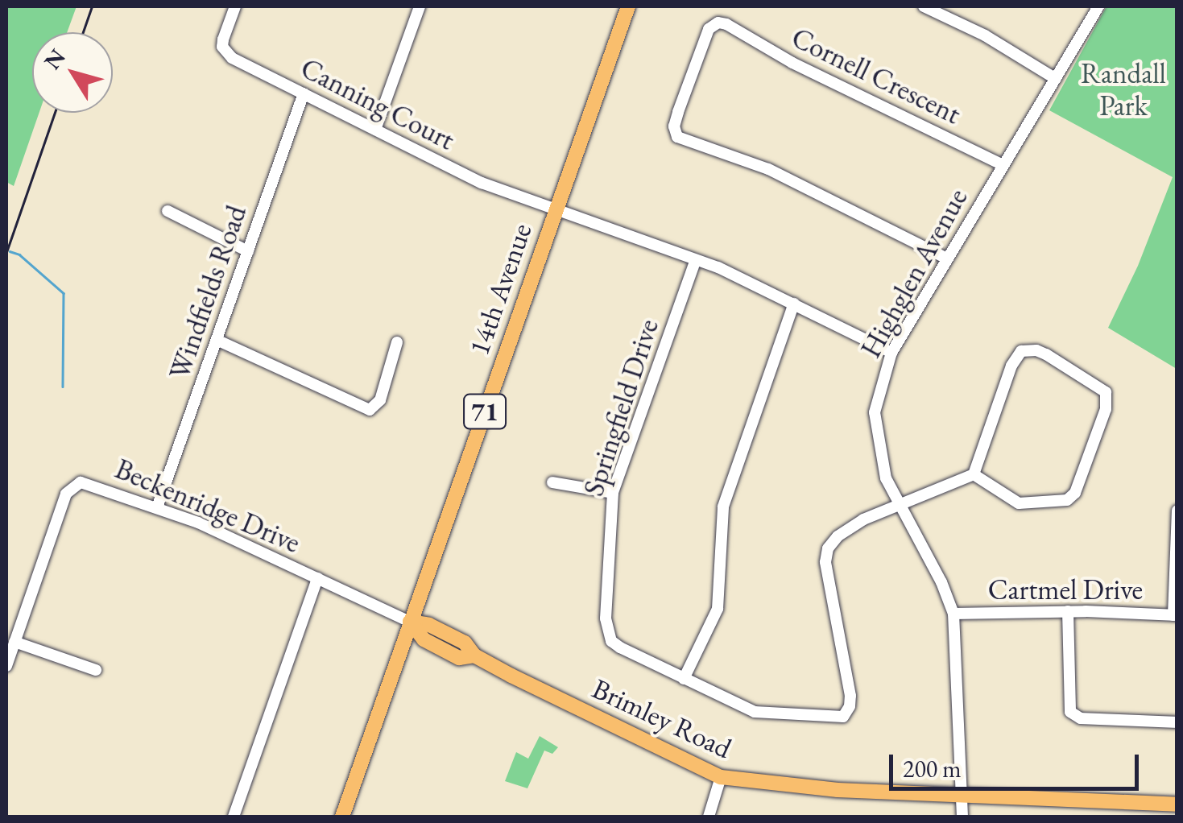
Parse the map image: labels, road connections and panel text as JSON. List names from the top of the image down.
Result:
{
  "streets": {
    "main road": ["14th Avenue", "71", "Brimley Road"],
    "street": [
      "Cornell Crescent",
      "Canning Court",
      "Highglen Avenue",
      "Windfields Road",
      "Springfield Drive",
      "Beckenridge Drive",
      "Cartmel Drive"
    ]
  },
  "crossings": [
    ["Cornell Crescent", "Highglen Avenue"],
    ["Canning Court", "Highglen Avenue"],
    ["Canning Court", "14th Avenue"],
    ["Canning Court", "Windfields Road"],
    ["Canning Court", "Springfield Drive"],
    ["Highglen Avenue", "Springfield Drive"],
    ["Highglen Avenue", "Cartmel Drive"],
    ["Highglen Avenue", "Brimley Road"],
    ["14th Avenue", "Beckenridge Drive"],
    ["14th Avenue", "Brimley Road"],
    ["Windfields Road", "Beckenridge Drive"],
    ["Beckenridge Drive", "Brimley Road"]
  ],
  "parks": ["Randall Park"],
  "scale_bar": "200 m",
  "north": "top left"
}
